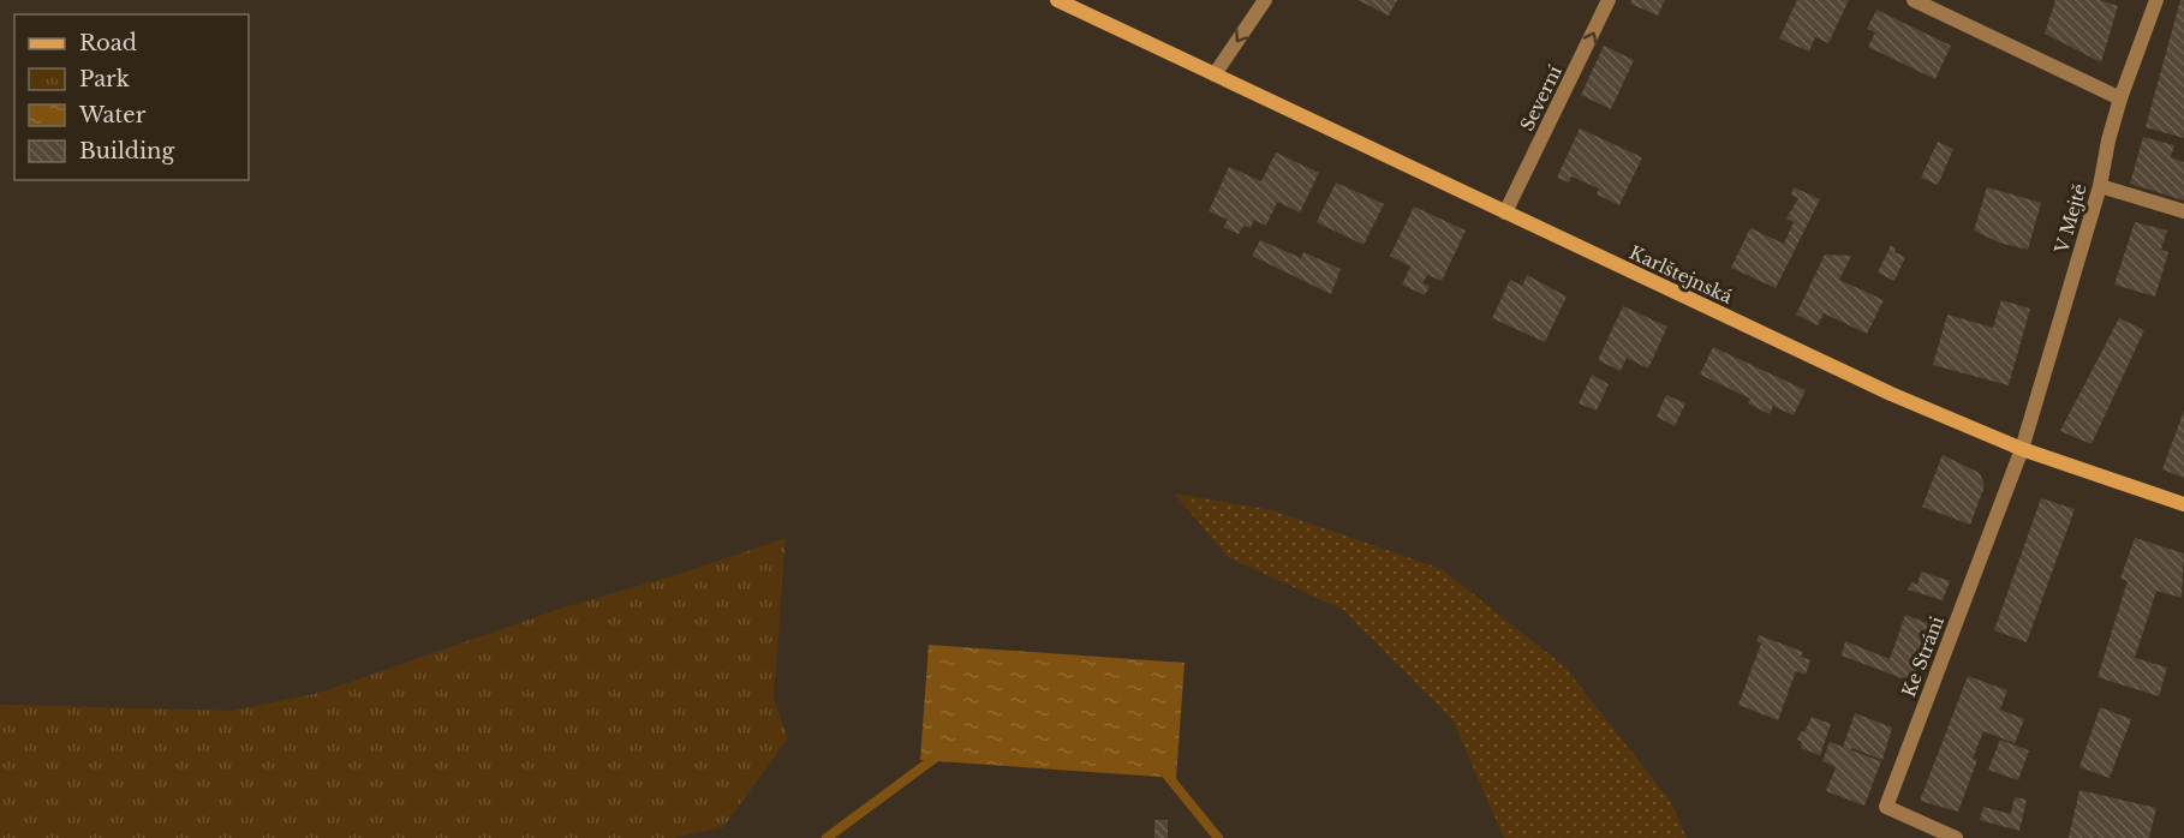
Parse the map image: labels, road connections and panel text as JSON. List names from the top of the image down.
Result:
{
  "streets": {
    "main road": ["Karlštejnská"],
    "street": ["Severní", "V Mejtě", "Ke Stráni"]
  },
  "crossings": [
    ["Severní", "Karlštejnská"],
    ["V Mejtě", "Karlštejnská"],
    ["V Mejtě", "Ke Stráni"],
    ["Karlštejnská", "Ke Stráni"]
  ],
  "one_way": ["Severní"],
  "legend": [
    "Road",
    "Park",
    "Water",
    "Building"
  ]
}
